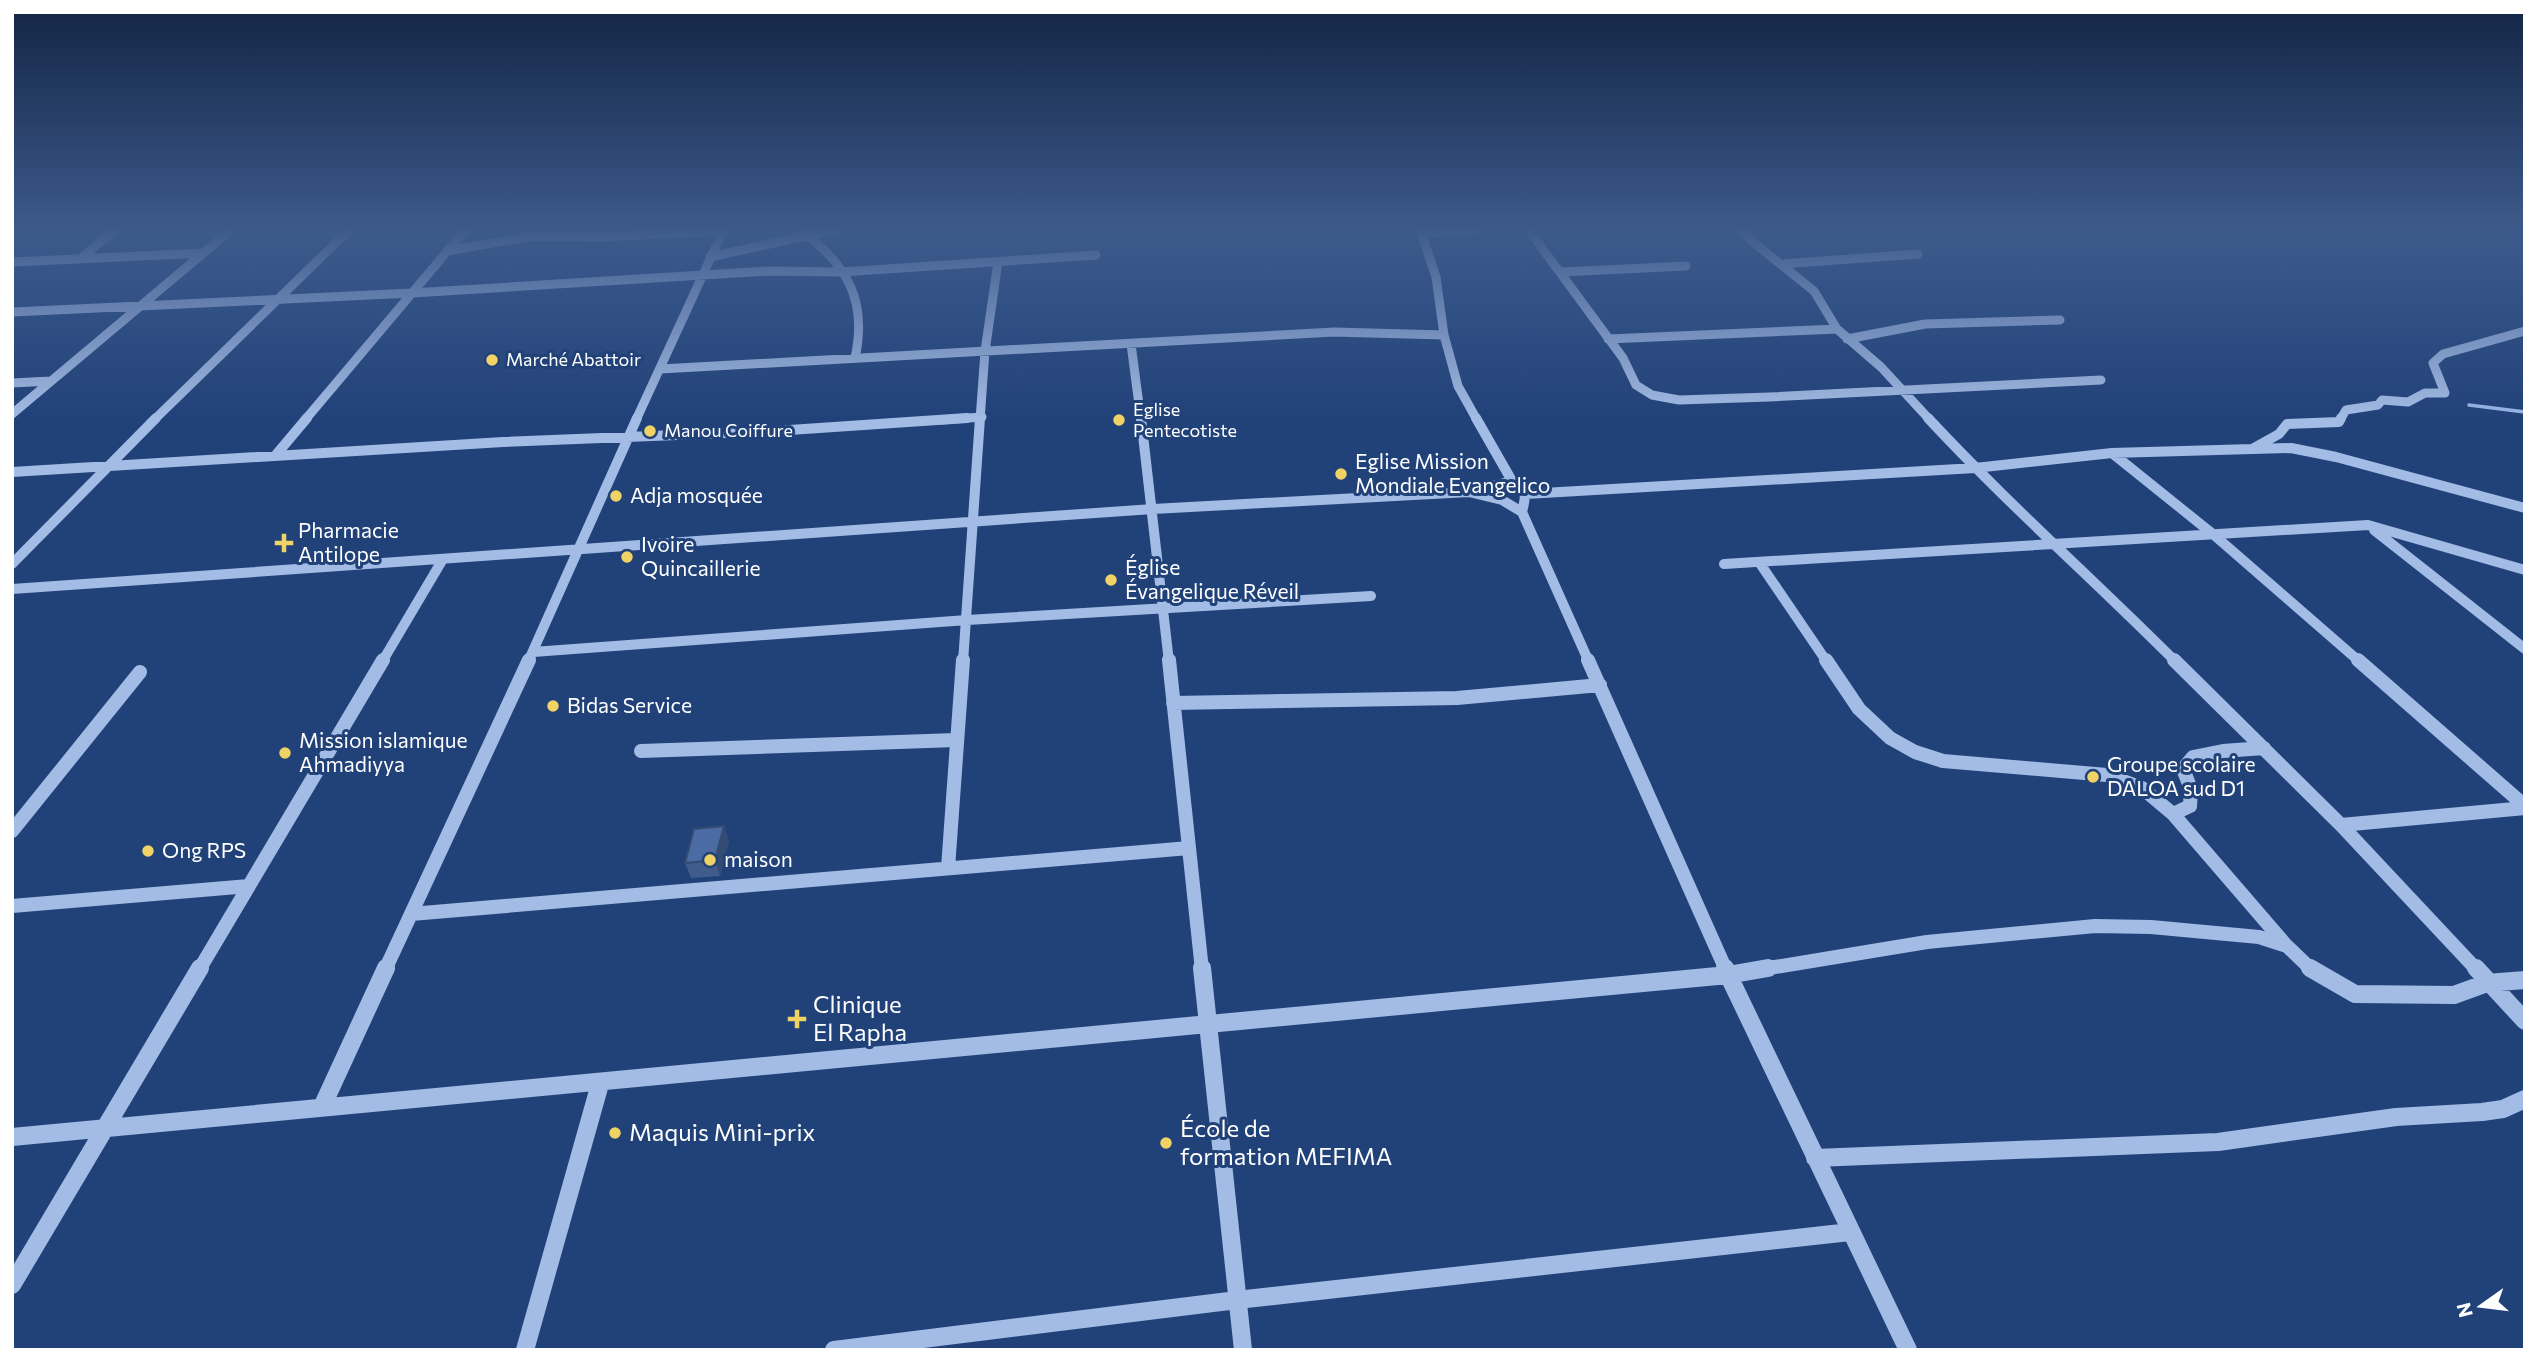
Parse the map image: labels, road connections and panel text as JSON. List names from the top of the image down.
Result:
{
  "places": {
    "other": [
      "Marché Abattoir",
      "Eglise Pentecotiste",
      "Manou Coiffure",
      "Eglise Mission Mondiale Evangelico",
      "Adja mosquée",
      "Ivoire Quincaillerie",
      "Église Évangelique Réveil",
      "Bidas Service",
      "Mission islamique Ahmadiyya",
      "Groupe scolaire DALOA sud D1",
      "Ong RPS",
      "maison",
      "Maquis Mini-prix",
      "École de formation MEFIMA"
    ],
    "health": ["Pharmacie Antilope", "Clinique El Rapha"]
  },
  "north": "left"
}
